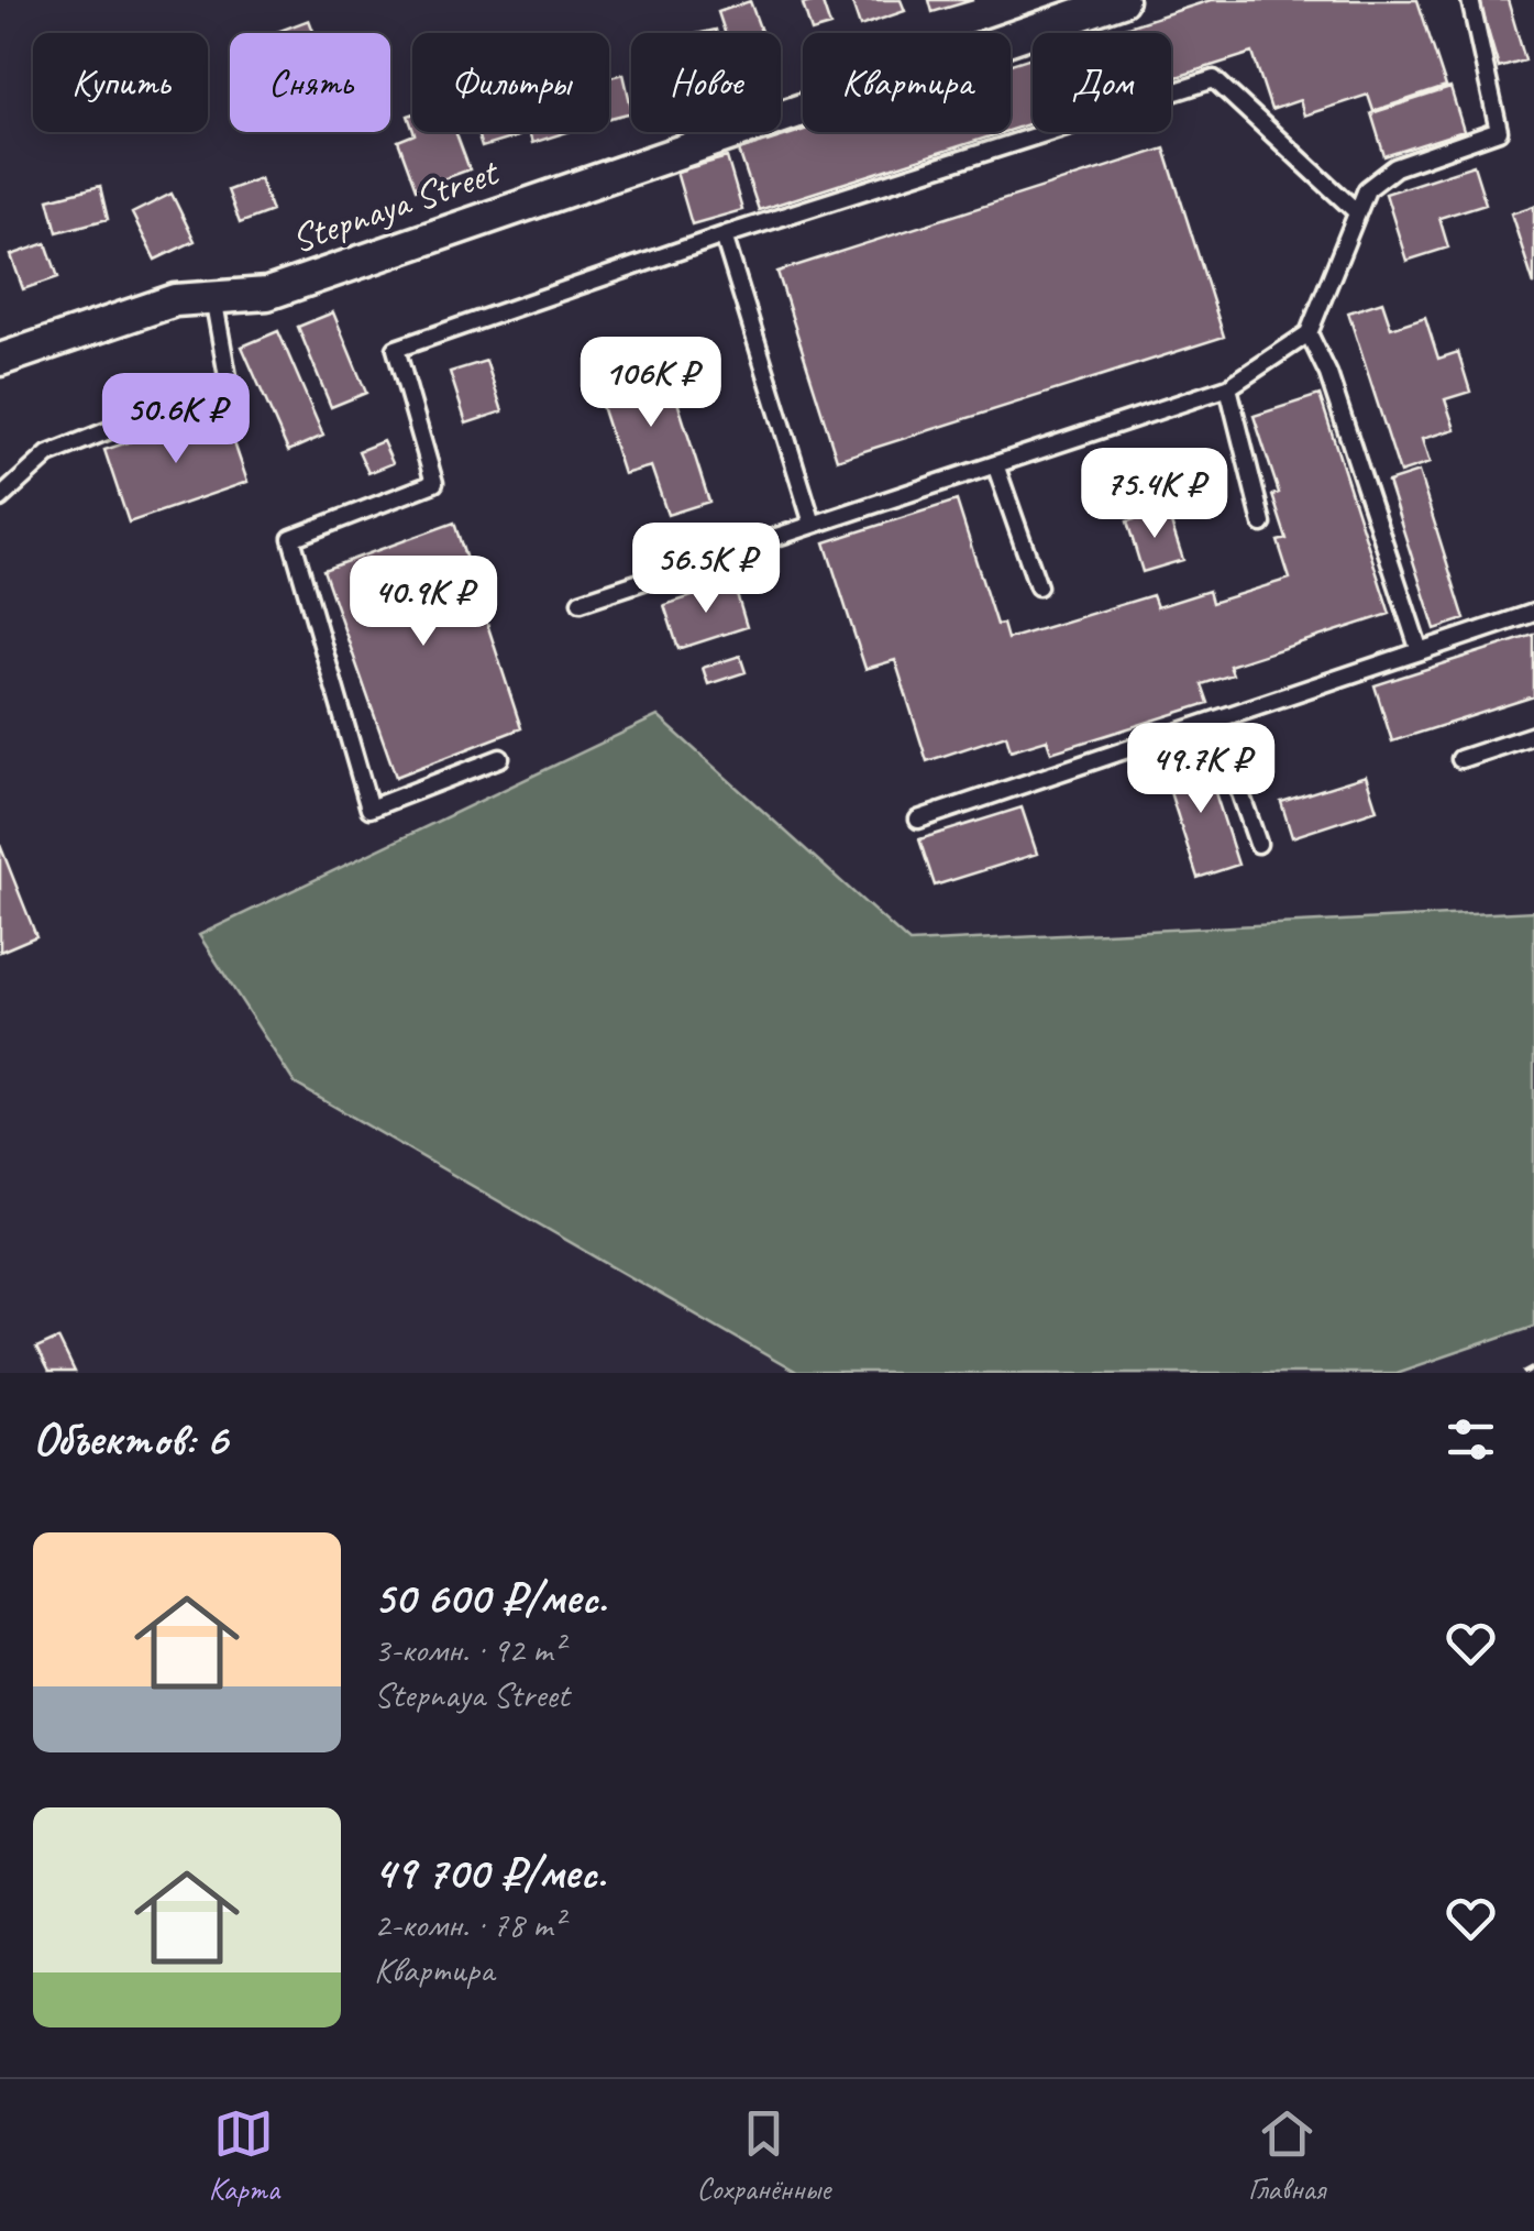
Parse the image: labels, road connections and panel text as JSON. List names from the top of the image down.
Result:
{
  "streets": {
    "street": ["Stepnaya Street"]
  },
  "page": {
    "chip": [
      "Купить",
      "Снять",
      "Фильтры",
      "Новое",
      "Квартира",
      "Дом"
    ],
    "price": [
      "106K ₽",
      "50.6K ₽",
      "75.4K ₽",
      "56.5K ₽",
      "40.9K ₽",
      "49.7K ₽"
    ],
    "heading": "Объектов: 6",
    "list": [
      {
        "name": "50 600 ₽/мес.",
        "note": "3-комн. · 92 m² · Stepnaya Street"
      },
      {
        "name": "49 700 ₽/мес.",
        "note": "2-комн. · 78 m² · Квартира"
      }
    ],
    "tabs": ["Карта", "Сохранённые", "Главная"]
  }
}
